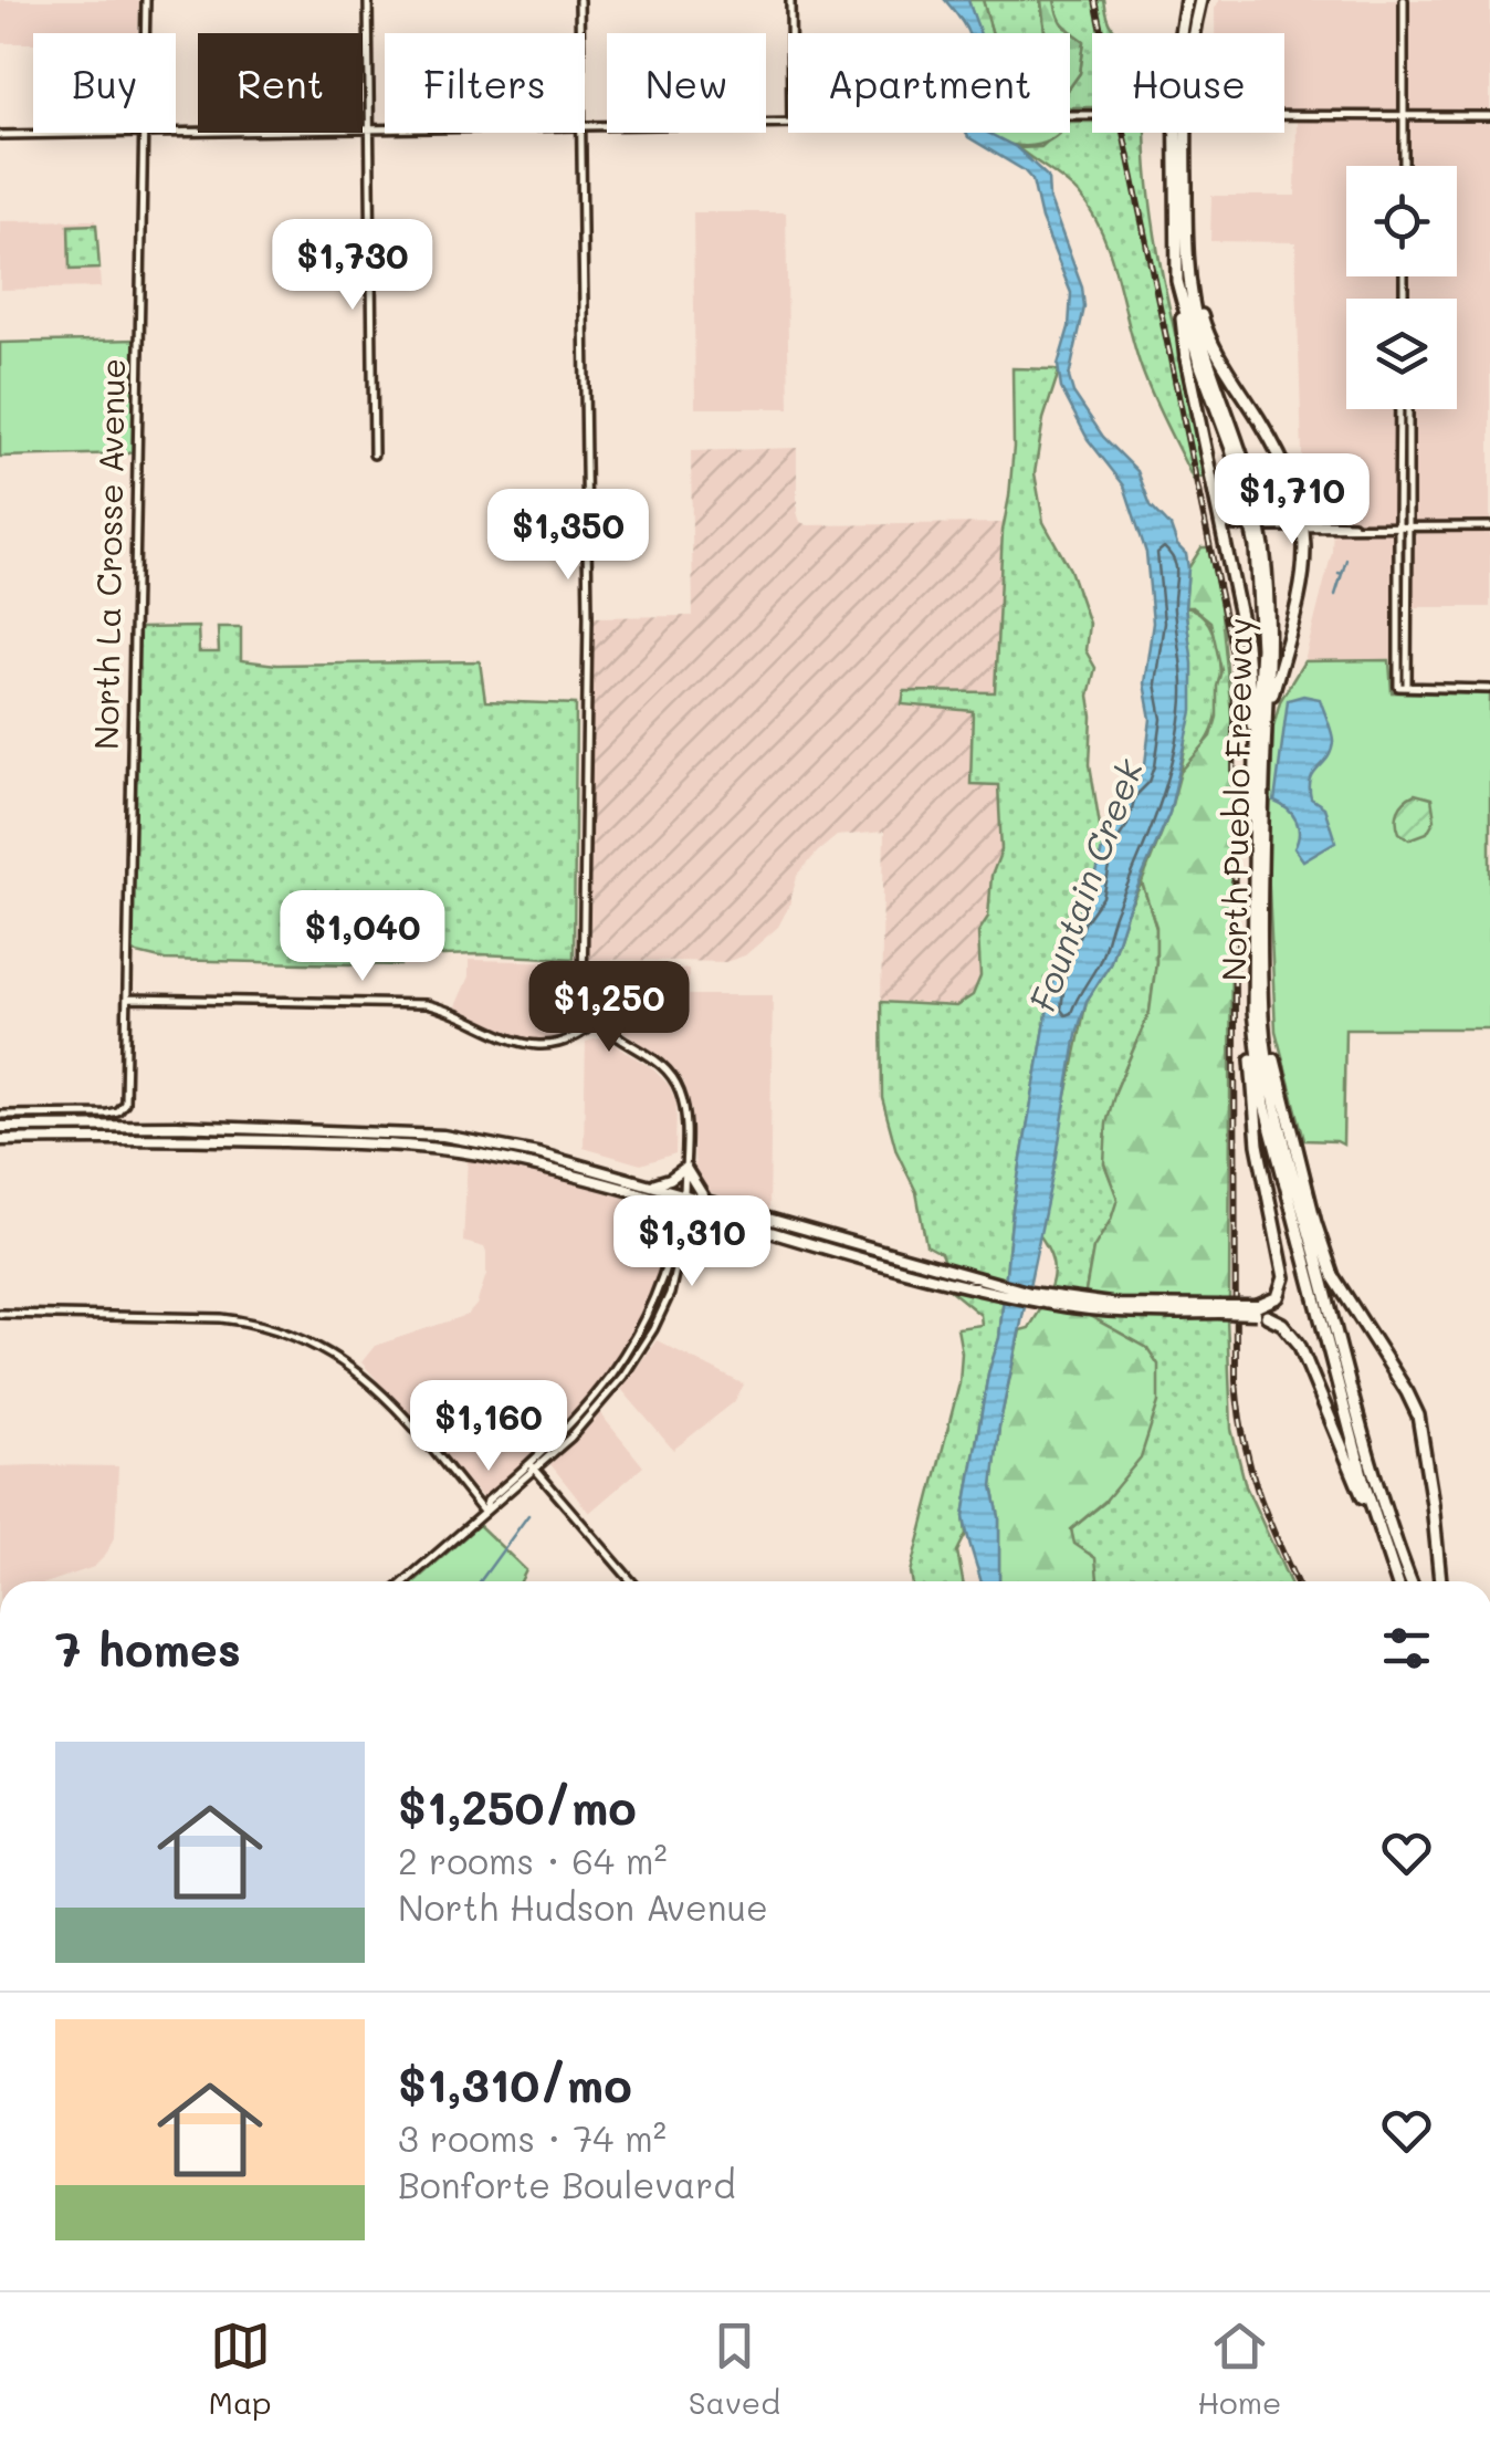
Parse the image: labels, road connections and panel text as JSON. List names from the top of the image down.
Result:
{
  "streets": {
    "highway": ["North Pueblo Freeway"],
    "street": ["North La Crosse Avenue"]
  },
  "water": ["Fountain Creek"],
  "page": {
    "chip": [
      "Buy",
      "Rent",
      "Filters",
      "New",
      "Apartment",
      "House"
    ],
    "price": [
      "$1,730",
      "$1,710",
      "$1,350",
      "$1,040",
      "$1,250",
      "$1,310",
      "$1,160"
    ],
    "heading": "7 homes",
    "list": [
      {
        "name": "$1,250/mo",
        "note": "2 rooms · 64 m² · North Hudson Avenue"
      },
      {
        "name": "$1,310/mo",
        "note": "3 rooms · 74 m² · Bonforte Boulevard"
      }
    ],
    "tabs": ["Map", "Saved", "Home"]
  }
}
